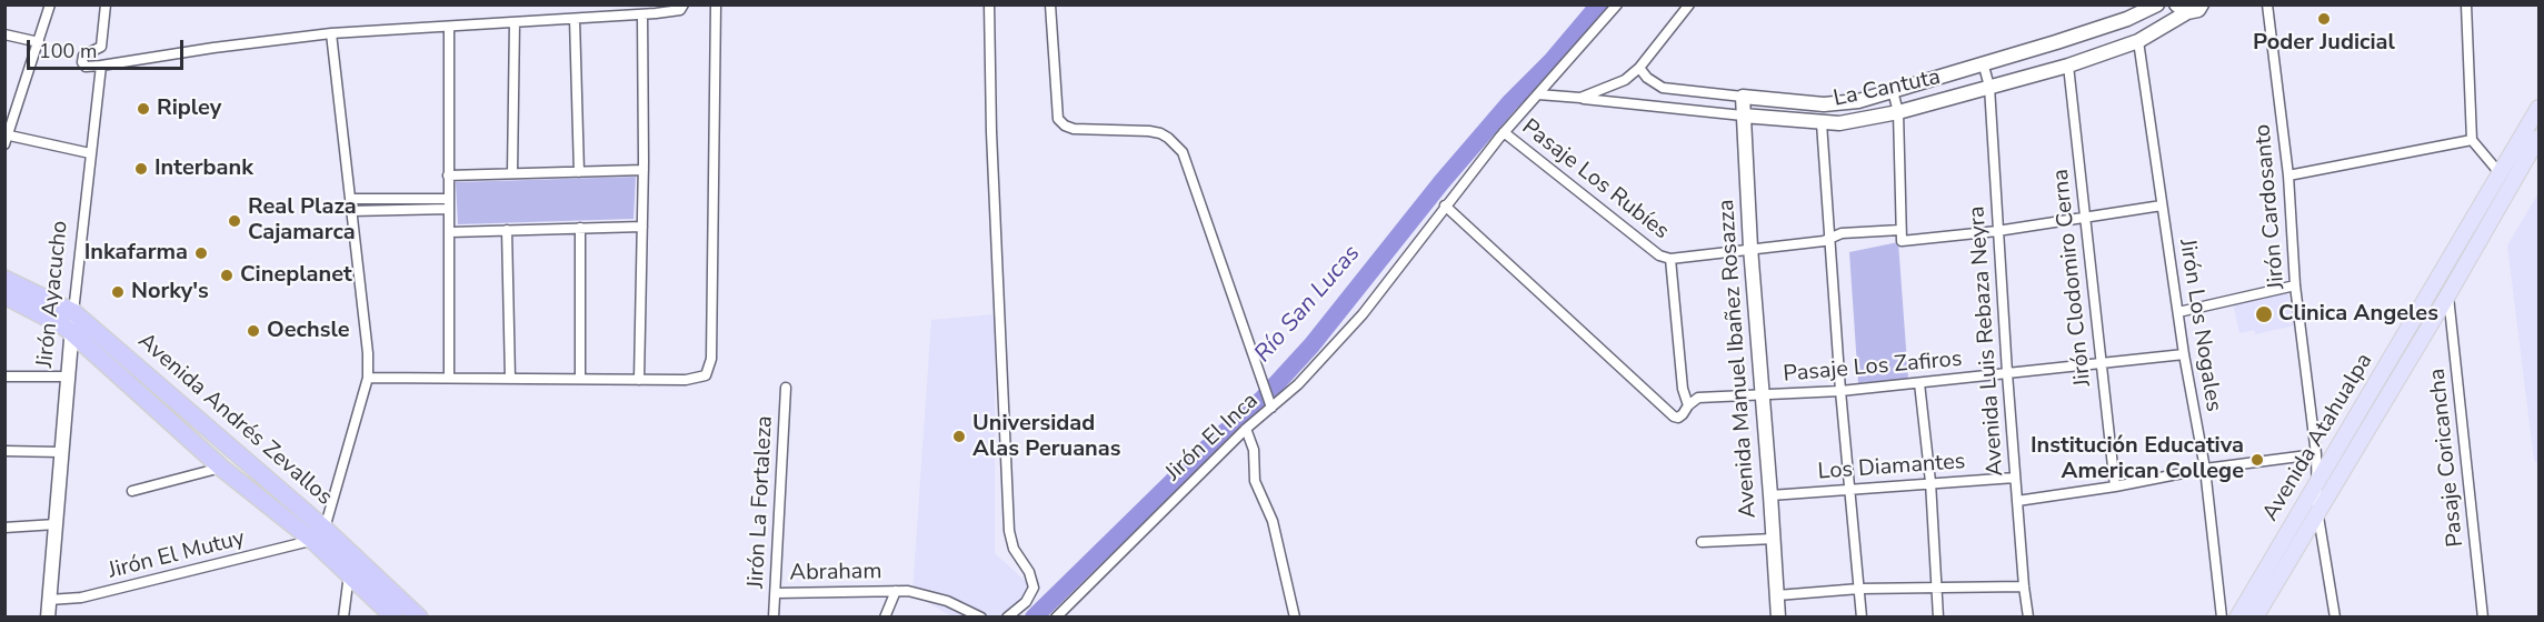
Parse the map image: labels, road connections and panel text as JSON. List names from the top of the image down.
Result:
{
  "streets": {
    "highway": ["Avenida Andrés Zevallos"],
    "main road": ["Avenida Atahualpa"],
    "street": [
      "La Cantuta",
      "Pasaje Los Rubíes",
      "Jirón Cardosanto",
      "Jirón Clodomiro Cerna",
      "Jirón Ayacucho",
      "Jirón Los Nogales",
      "Avenida Luis Rebaza Neyra",
      "Avenida Manuel Ibañez Rosazza",
      "Pasaje Los Zafiros",
      "Jirón El Inca",
      "Pasaje Coricancha",
      "Los Diamantes",
      "Jirón La Fortaleza",
      "Jirón El Mutuy",
      "Abraham"
    ]
  },
  "crossings": [
    ["La Cantuta", "Jirón Clodomiro Cerna"],
    ["La Cantuta", "Jirón Los Nogales"],
    ["La Cantuta", "Avenida Luis Rebaza Neyra"],
    ["La Cantuta", "Avenida Manuel Ibañez Rosazza"],
    ["La Cantuta", "Jirón El Inca"],
    ["Pasaje Los Rubíes", "Avenida Manuel Ibañez Rosazza"],
    ["Pasaje Los Rubíes", "Jirón El Inca"],
    ["Jirón Cardosanto", "Avenida Atahualpa"],
    ["Jirón Clodomiro Cerna", "Pasaje Los Zafiros"],
    ["Jirón Ayacucho", "Avenida Andrés Zevallos"],
    ["Jirón Ayacucho", "Jirón El Mutuy"],
    ["Jirón Los Nogales", "Pasaje Los Zafiros"],
    ["Avenida Luis Rebaza Neyra", "Pasaje Los Zafiros"],
    ["Avenida Luis Rebaza Neyra", "Los Diamantes"],
    ["Avenida Manuel Ibañez Rosazza", "Pasaje Los Zafiros"],
    ["Avenida Manuel Ibañez Rosazza", "Los Diamantes"],
    ["Pasaje Los Zafiros", "Jirón El Inca"],
    ["Avenida Andrés Zevallos", "Jirón El Mutuy"],
    ["Avenida Atahualpa", "Pasaje Coricancha"],
    ["Jirón La Fortaleza", "Abraham"]
  ],
  "water": ["Río San Lucas"],
  "places": [
    "Poder Judicial",
    "Ripley",
    "Interbank",
    "Real Plaza Cajamarca",
    "Inkafarma",
    "Cineplanet",
    "Norky's",
    "Clinica Angeles",
    "Oechsle",
    "Universidad Alas Peruanas",
    "Institución Educativa American College"
  ],
  "scale_bar": "100 m"
}
